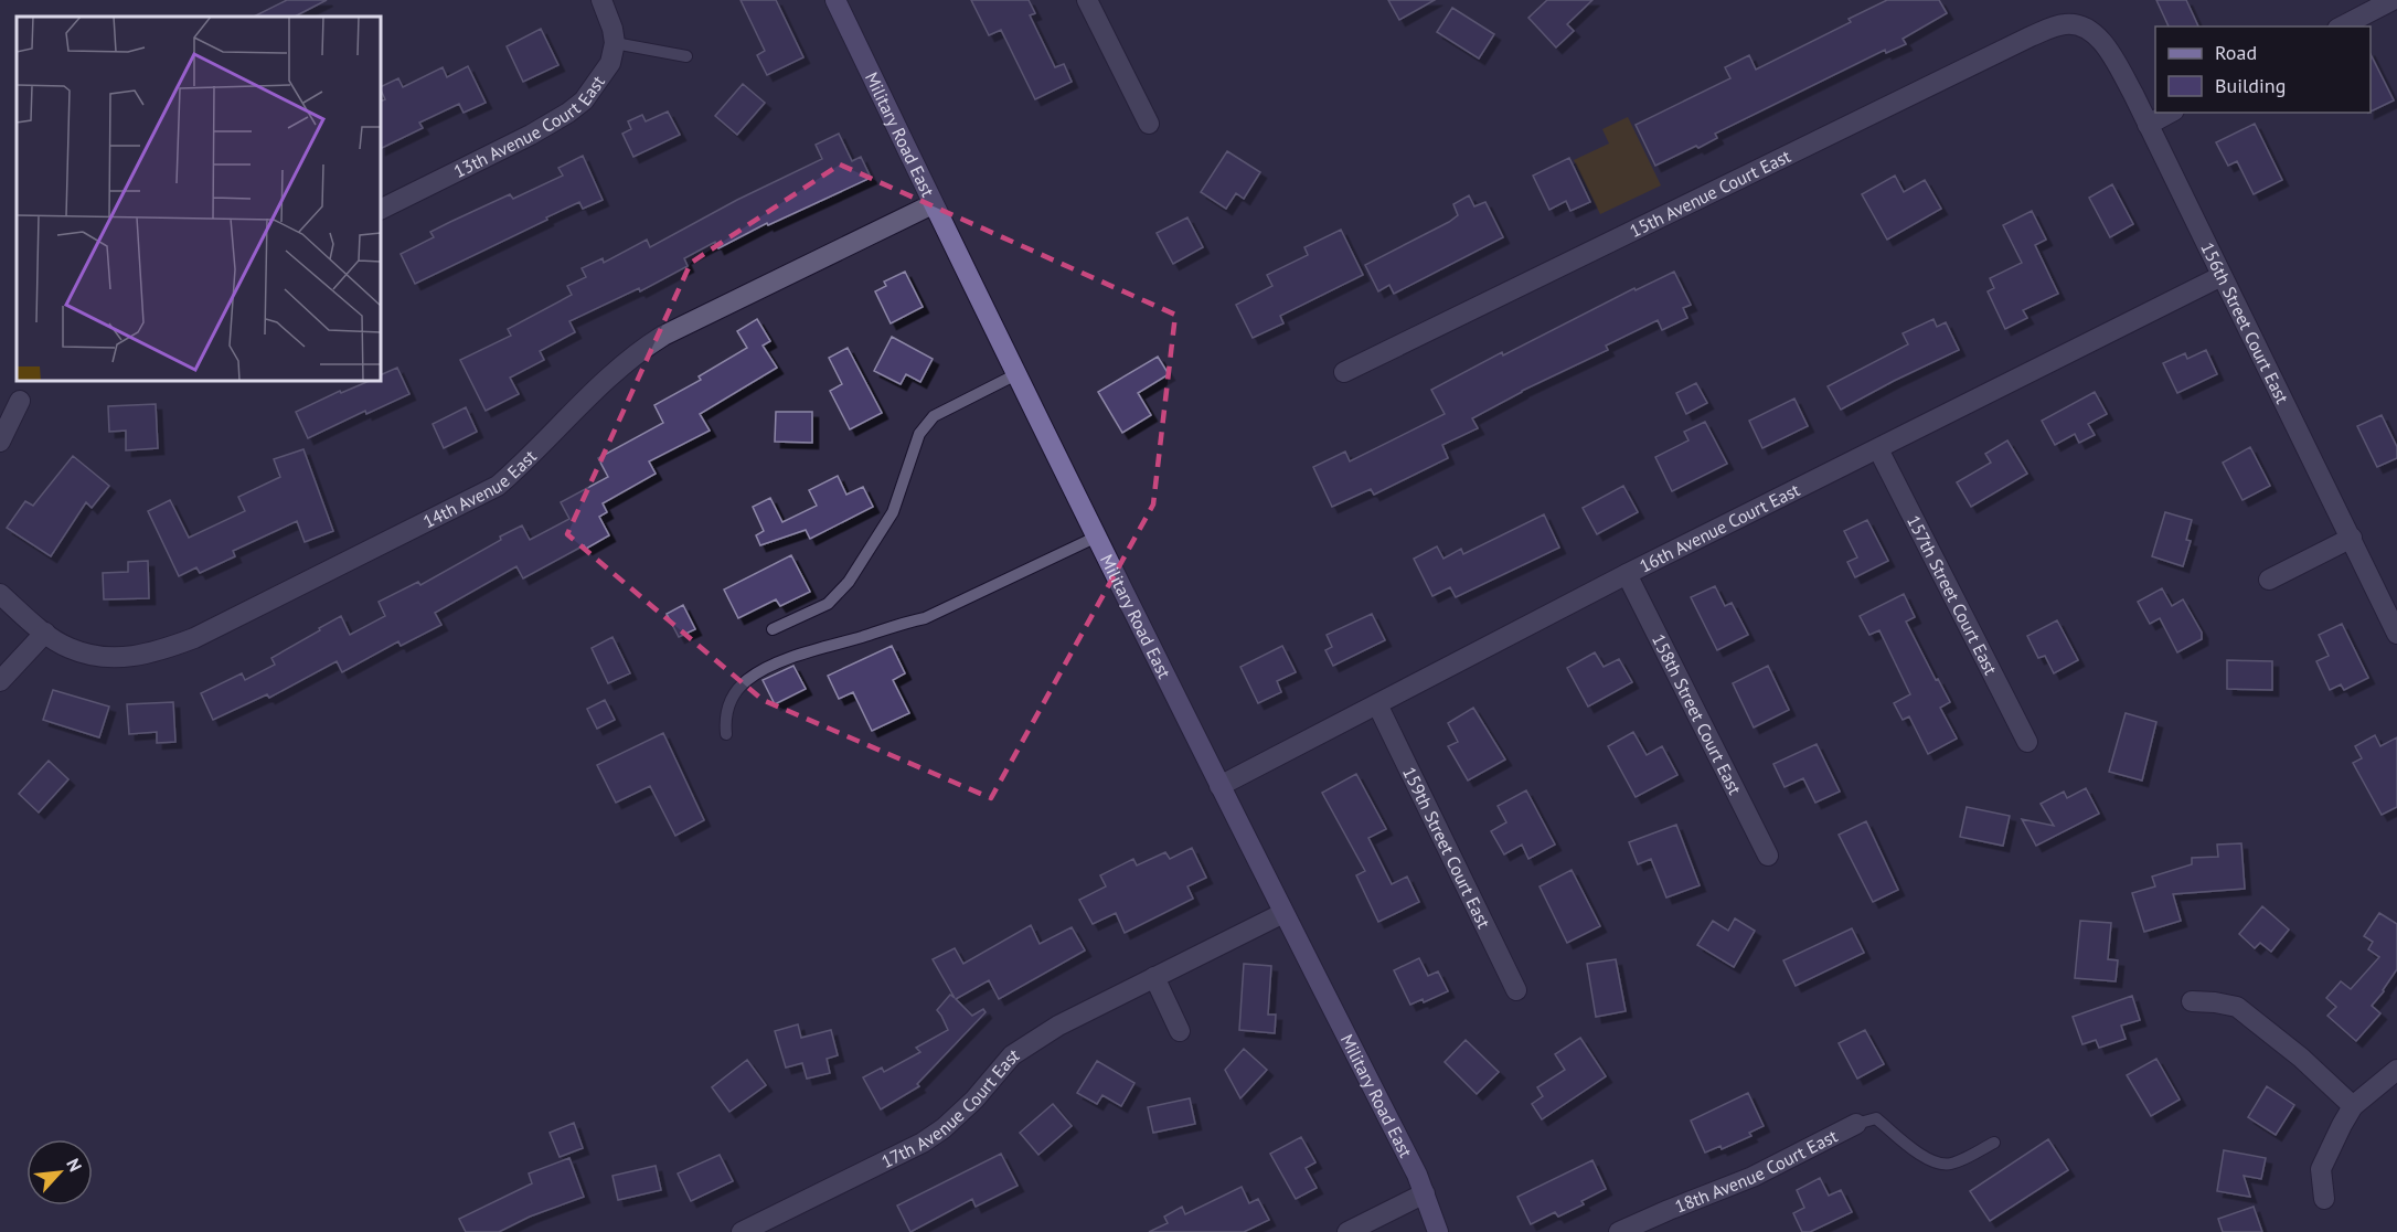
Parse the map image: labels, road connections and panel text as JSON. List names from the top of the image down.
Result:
{
  "streets": {
    "street": [
      "13th Avenue Court East",
      "Military Road East",
      "15th Avenue Court East",
      "156th Street Court East",
      "14th Avenue East",
      "16th Avenue Court East",
      "157th Street Court East",
      "158th Street Court East",
      "159th Street Court East",
      "17th Avenue Court East",
      "18th Avenue Court East"
    ]
  },
  "crossings": [
    ["Military Road East", "14th Avenue East"],
    ["Military Road East", "16th Avenue Court East"],
    ["Military Road East", "17th Avenue Court East"],
    ["15th Avenue Court East", "156th Street Court East"],
    ["156th Street Court East", "16th Avenue Court East"],
    ["16th Avenue Court East", "157th Street Court East"],
    ["16th Avenue Court East", "158th Street Court East"],
    ["16th Avenue Court East", "159th Street Court East"]
  ],
  "legend": ["Road", "Building"],
  "north": "top right"
}
